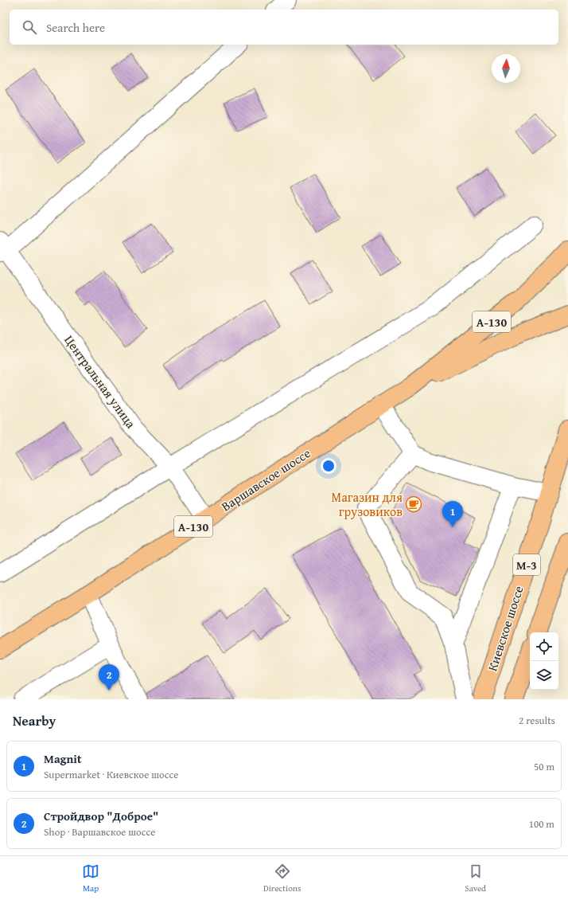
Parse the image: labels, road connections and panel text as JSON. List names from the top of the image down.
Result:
{
  "streets": {
    "main road": [
      "А-130",
      "Варшавское шоссе",
      "М-3",
      "Киевское шоссе"
    ],
    "street": ["Центральная улица"]
  },
  "crossings": [
    ["А-130", "Варшавское шоссе"],
    ["Центральная улица", "Варшавское шоссе"]
  ],
  "places": {
    "cafe": ["Магазин для грузовиков"]
  },
  "north": "top",
  "page": {
    "search": "Search here",
    "pins": ["1", "2"],
    "heading": ["Nearby", "2 results"],
    "list": [
      {
        "mark": "1",
        "name": "Magnit",
        "note": "Supermarket · Киевское шоссе",
        "value": "50 m"
      },
      {
        "mark": "2",
        "name": "Стройдвор \"Доброе\"",
        "note": "Shop · Варшавское шоссе",
        "value": "100 m"
      }
    ],
    "nav": ["Map", "Directions", "Saved"]
  }
}
